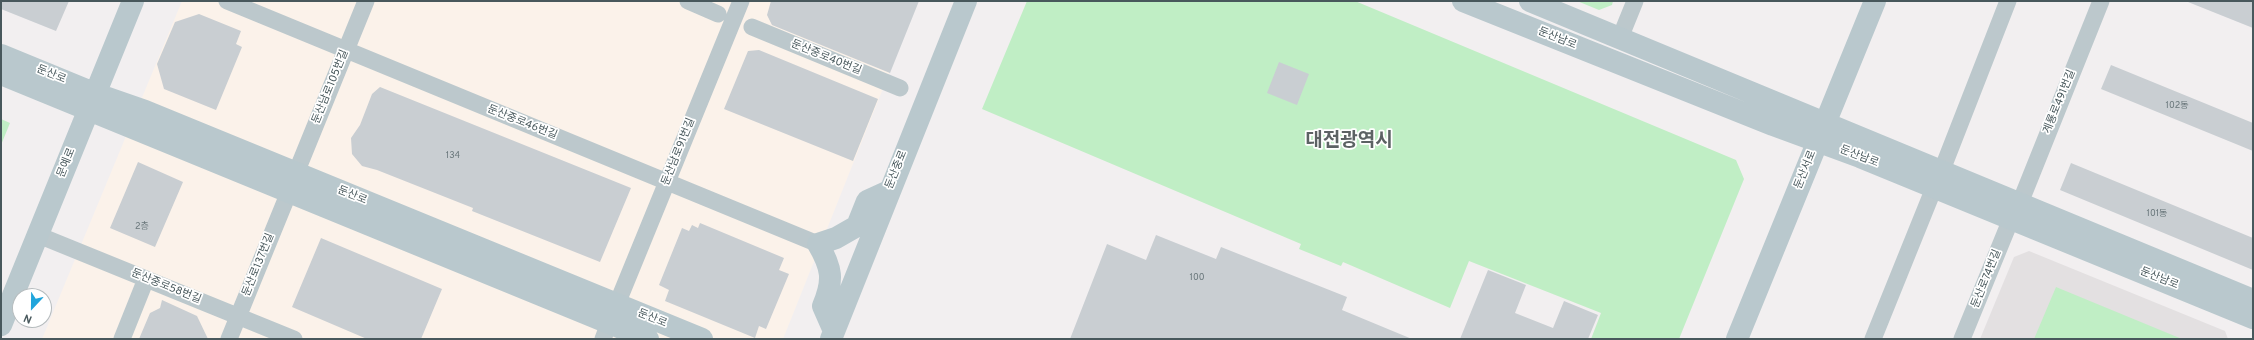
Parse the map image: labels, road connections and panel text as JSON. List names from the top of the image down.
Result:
{
  "streets": {
    "main road": [
      "둔산남로",
      "둔산로",
      "문예로",
      "둔산중로",
      "둔산서로"
    ],
    "street": [
      "둔산중로40번길",
      "둔산남로105번길",
      "계룡로491번길",
      "둔산중로46번길",
      "둔산남로91번길",
      "둔산로137번길",
      "둔산로74번길",
      "둔산중로58번길"
    ]
  },
  "crossings": [
    ["둔산남로", "계룡로491번길"],
    ["둔산남로", "둔산서로"],
    ["둔산남로", "둔산로74번길"],
    ["둔산로", "둔산남로105번길"],
    ["둔산로", "둔산남로91번길"],
    ["둔산로", "문예로"],
    ["둔산로", "둔산로137번길"],
    ["둔산남로105번길", "둔산중로46번길"],
    ["둔산남로105번길", "둔산로137번길"],
    ["계룡로491번길", "둔산로74번길"],
    ["둔산중로46번길", "둔산남로91번길"],
    ["문예로", "둔산중로58번길"],
    ["둔산로137번길", "둔산중로58번길"]
  ],
  "districts": ["대전광역시"],
  "house_numbers": [
    "102동",
    "134",
    "101동",
    "2층",
    "100"
  ],
  "north": "bottom"
}
